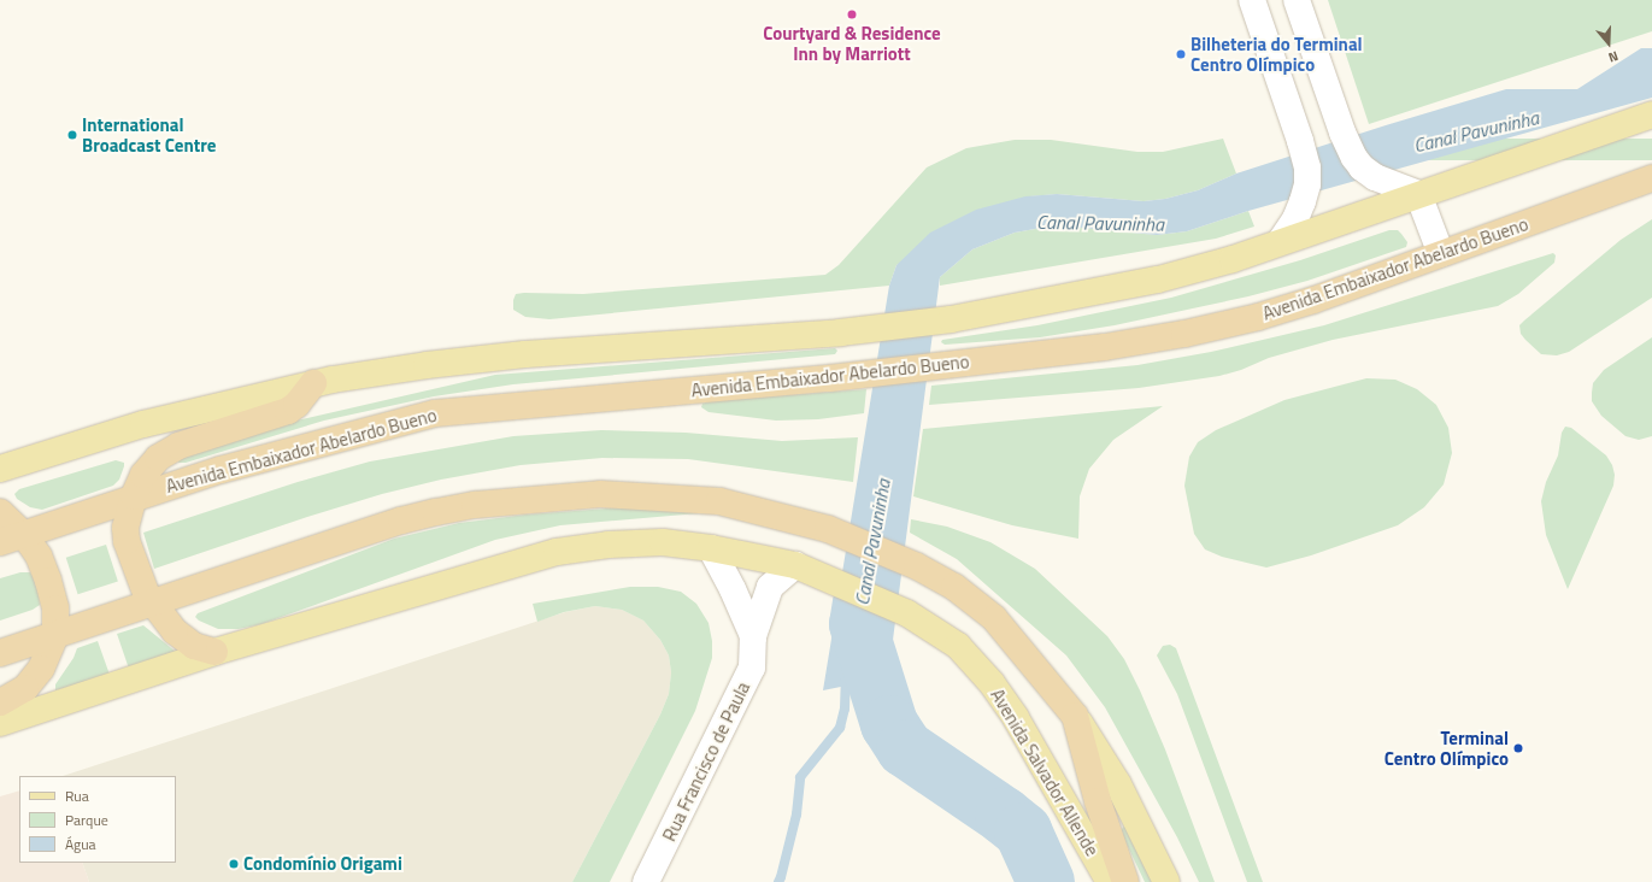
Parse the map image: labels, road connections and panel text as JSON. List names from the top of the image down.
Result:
{
  "streets": {
    "highway": ["Avenida Embaixador Abelardo Bueno"],
    "main road": ["Avenida Salvador Allende"],
    "street": ["Rua Francisco de Paula"]
  },
  "crossings": [
    ["Rua Francisco de Paula", "Avenida Salvador Allende"]
  ],
  "water": ["Canal Pavuninha"],
  "places": [
    "Courtyard & Residence Inn by Marriott",
    "Bilheteria do Terminal Centro Olímpico",
    "International Broadcast Centre",
    "Terminal Centro Olímpico",
    "Condomínio Origami"
  ],
  "legend": ["Rua", "Parque", "Água"],
  "north": "bottom"
}
